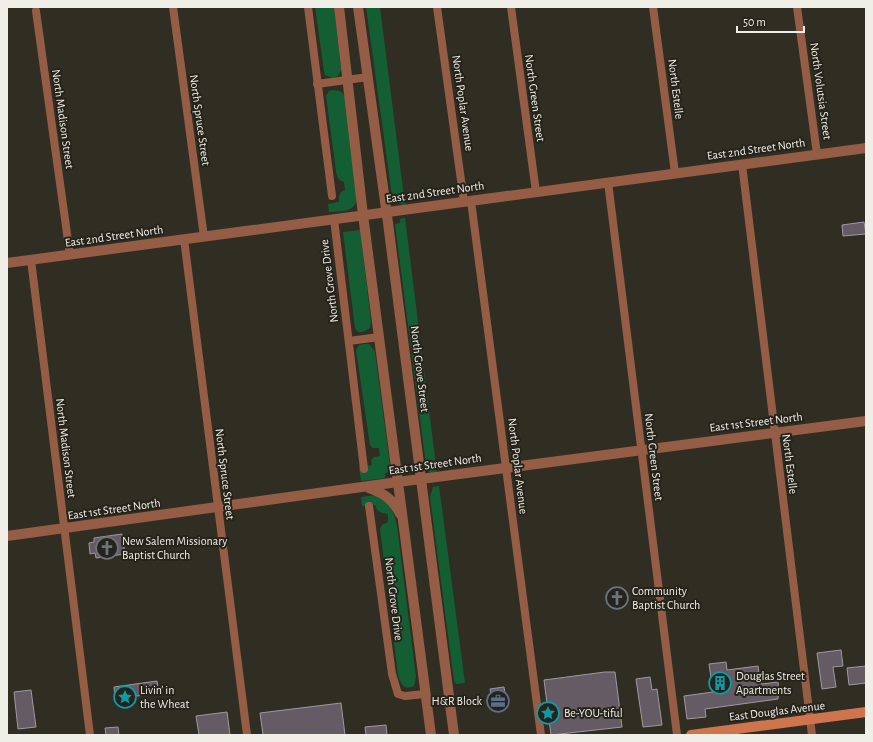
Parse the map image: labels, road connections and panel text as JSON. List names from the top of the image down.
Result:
{
  "streets": {
    "main road": ["East Douglas Avenue"],
    "street": [
      "North Estelle",
      "North Volutsia Street",
      "North Green Street",
      "North Poplar Avenue",
      "North Madison Street",
      "North Spruce Street",
      "East 2nd Street North",
      "North Grove Drive",
      "North Grove Street",
      "East 1st Street North"
    ]
  },
  "crossings": [
    ["North Estelle", "East 2nd Street North"],
    ["North Estelle", "East 1st Street North"],
    ["North Estelle", "East Douglas Avenue"],
    ["North Volutsia Street", "East 2nd Street North"],
    ["North Green Street", "East 2nd Street North"],
    ["North Green Street", "East 1st Street North"],
    ["North Poplar Avenue", "East 2nd Street North"],
    ["North Poplar Avenue", "East 1st Street North"],
    ["North Madison Street", "East 2nd Street North"],
    ["North Madison Street", "East 1st Street North"],
    ["North Spruce Street", "East 2nd Street North"],
    ["North Spruce Street", "East 1st Street North"],
    ["East 2nd Street North", "North Grove Drive"],
    ["East 2nd Street North", "North Grove Street"],
    ["North Grove Street", "East 1st Street North"]
  ],
  "places": {
    "church": ["New Salem Missionary Baptist Church", "Community Baptist Church"],
    "building": ["Douglas Street Apartments"],
    "place": ["Livin' in the Wheat", "Be-YOU-tiful"],
    "office": ["H&R Block"]
  },
  "scale_bar": "50 m"
}
